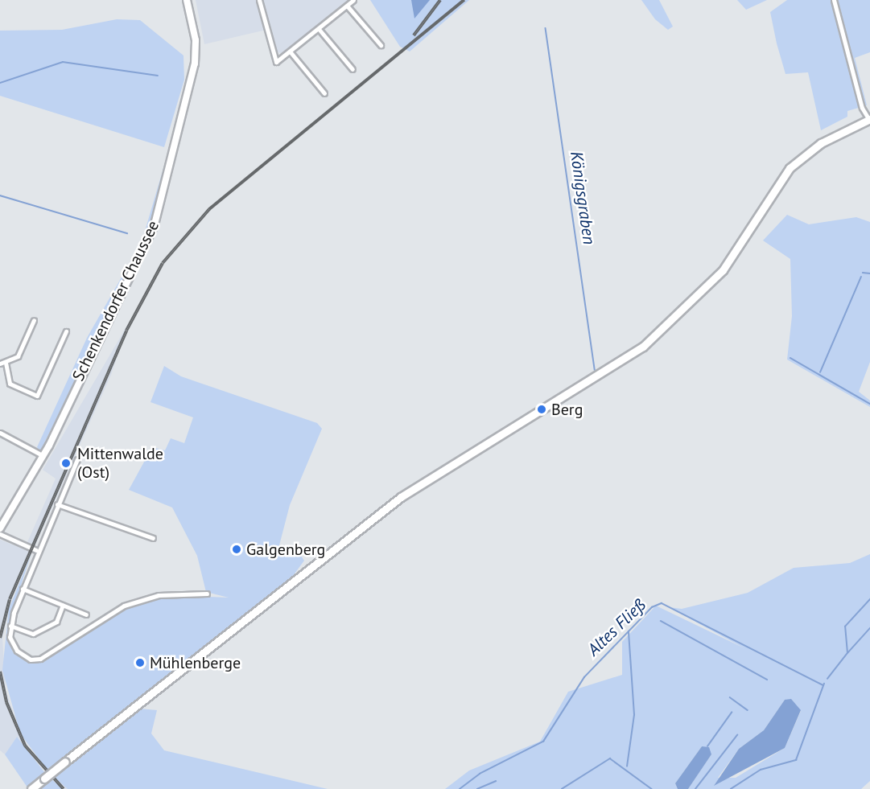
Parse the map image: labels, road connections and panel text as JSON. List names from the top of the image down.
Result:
{
  "streets": {
    "main road": ["Schenkendorfer Chaussee"]
  },
  "water": ["Königsgraben", "Altes Fließ"],
  "places": [
    "Berg",
    "Mittenwalde (Ost)",
    "Galgenberg",
    "Mühlenberge"
  ]
}
